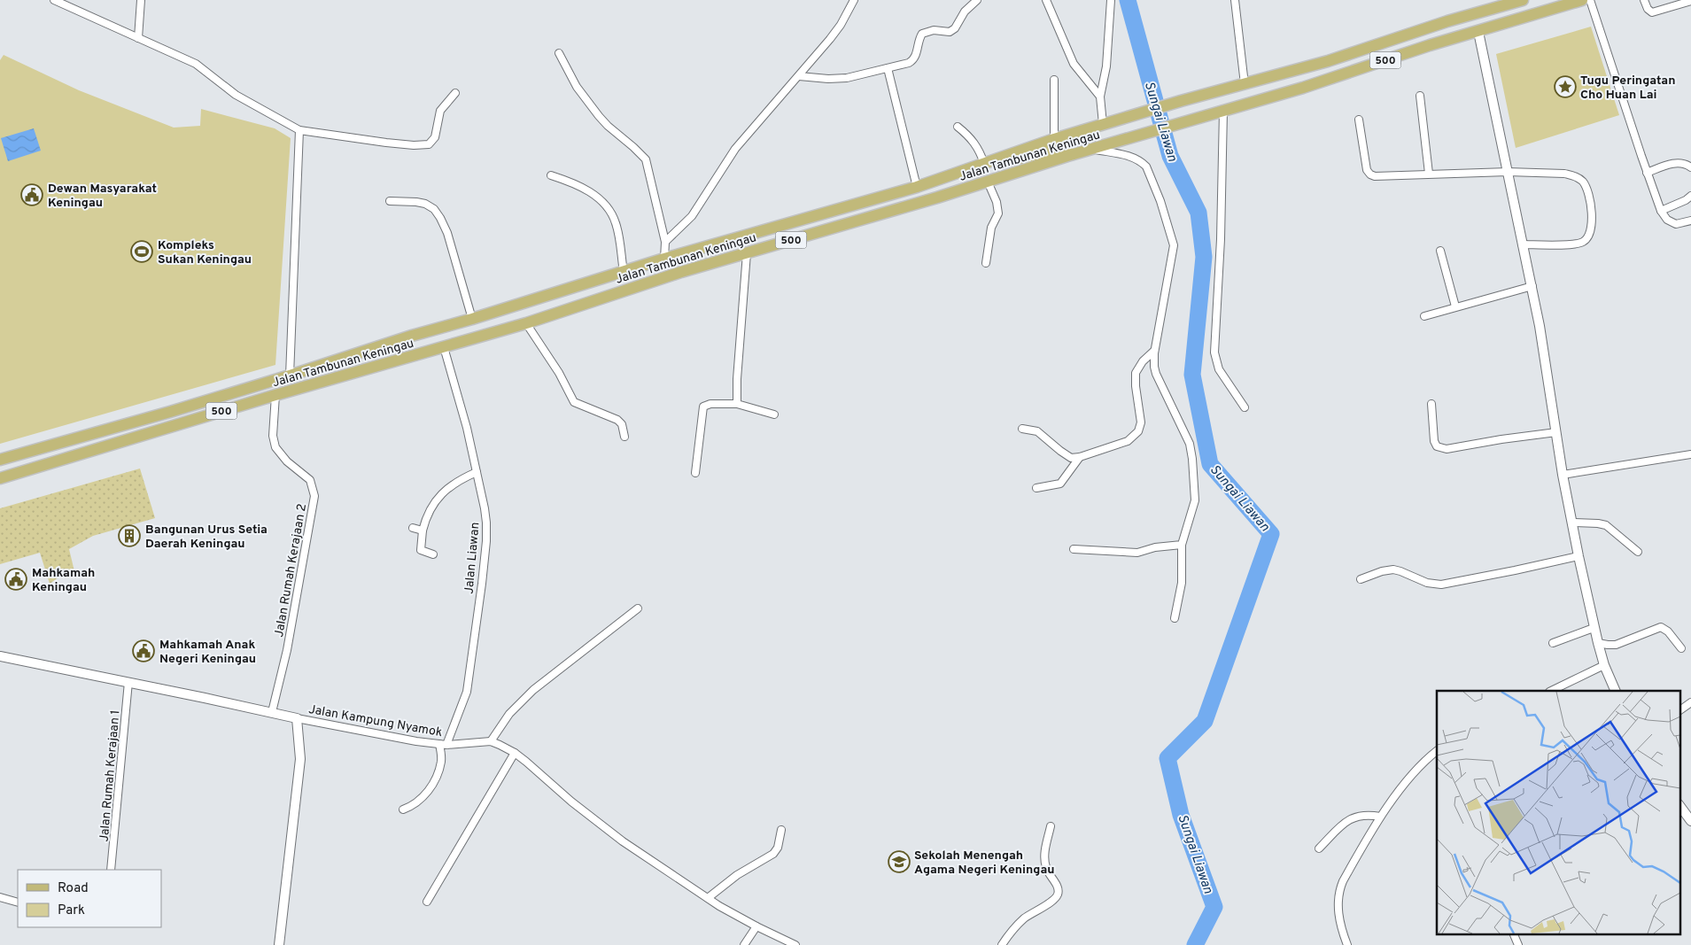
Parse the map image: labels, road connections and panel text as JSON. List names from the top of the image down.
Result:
{
  "streets": {
    "main road": ["500", "Jalan Tambunan Keningau"],
    "street": [
      "Jalan Liawan",
      "Jalan Rumah Kerajaan 2",
      "Jalan Kampung Nyamok",
      "Jalan Rumah Kerajaan 1"
    ]
  },
  "crossings": [
    ["Jalan Tambunan Keningau", "Jalan Liawan"],
    ["Jalan Tambunan Keningau", "Jalan Rumah Kerajaan 2"],
    ["Jalan Liawan", "Jalan Kampung Nyamok"],
    ["Jalan Rumah Kerajaan 2", "Jalan Kampung Nyamok"],
    ["Jalan Kampung Nyamok", "Jalan Rumah Kerajaan 1"]
  ],
  "water": ["Sungai Liawan"],
  "places": {
    "place": ["Tugu Peringatan Cho Huan Lai"],
    "public building": ["Dewan Masyarakat Keningau", "Mahkamah Keningau", "Mahkamah Anak Negeri Keningau"],
    "sports": ["Kompleks Sukan Keningau"],
    "building": ["Bangunan Urus Setia Daerah Keningau"],
    "school or university": ["Sekolah Menengah Agama Negeri Keningau"]
  },
  "legend": ["Road", "Park"]
}
